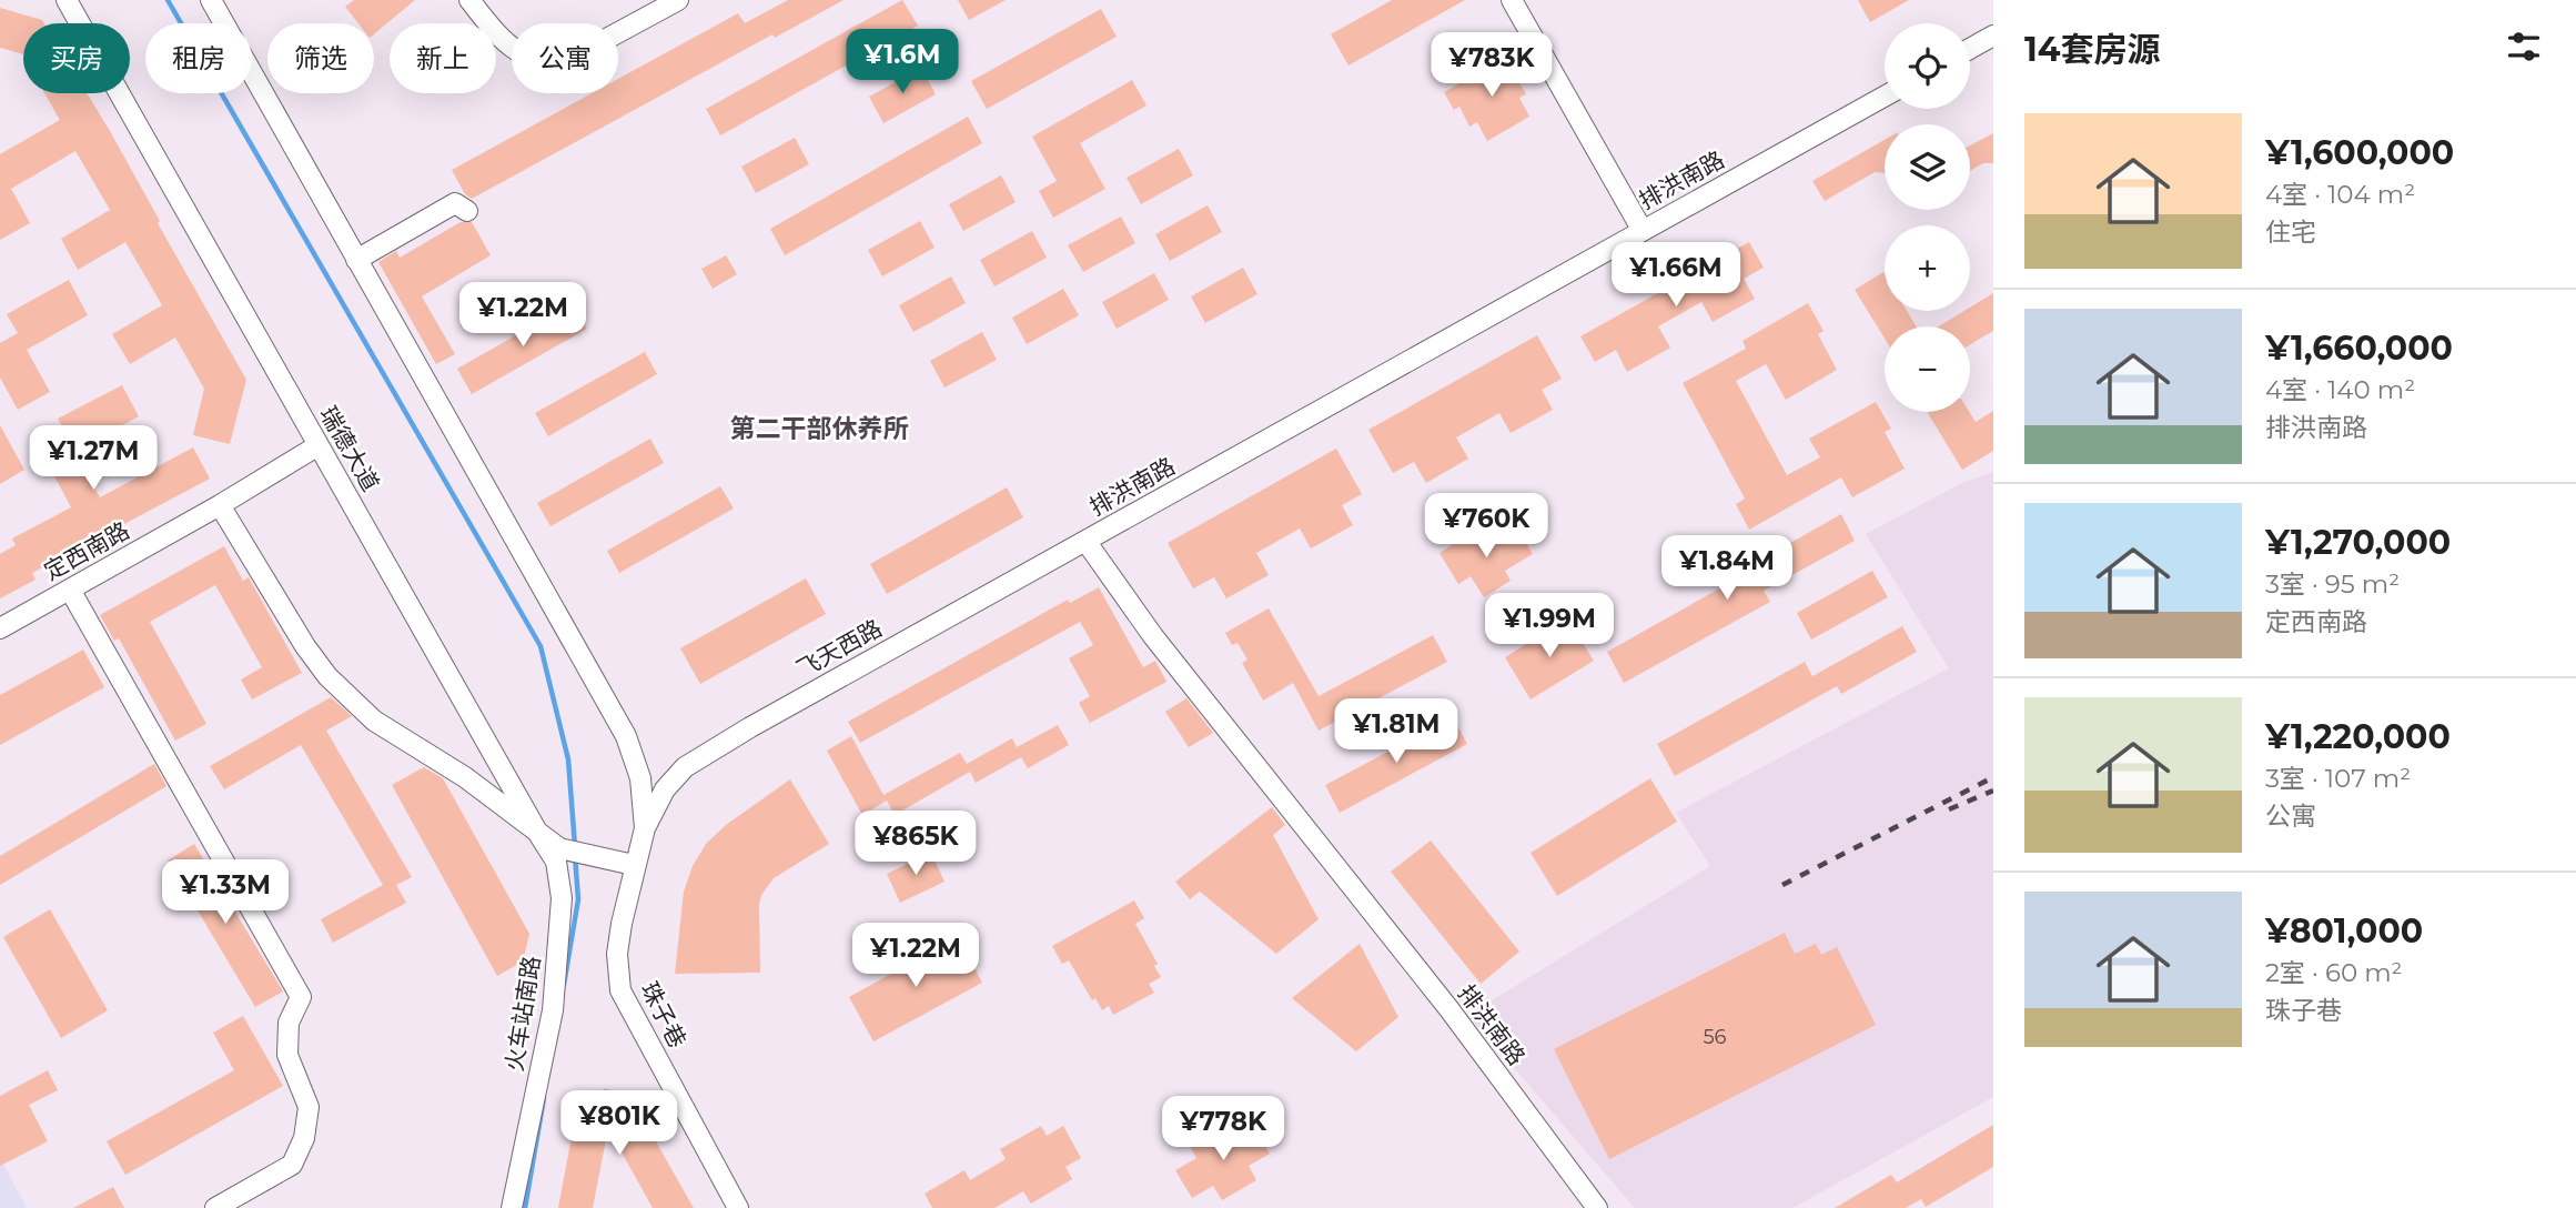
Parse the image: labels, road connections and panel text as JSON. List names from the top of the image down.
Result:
{
  "streets": {
    "street": [
      "排洪南路",
      "瑞德大道",
      "定西南路",
      "飞天西路",
      "火车站南路",
      "珠子巷"
    ]
  },
  "crossings": [
    ["排洪南路", "飞天西路"],
    ["瑞德大道", "定西南路"],
    ["瑞德大道", "火车站南路"],
    ["瑞德大道", "珠子巷"],
    ["飞天西路", "珠子巷"]
  ],
  "districts": ["第二干部休养所"],
  "house_numbers": ["56"],
  "page": {
    "heading": "14套房源",
    "map_buttons": ["+", "−"],
    "chip": [
      "买房",
      "租房",
      "筛选",
      "新上",
      "公寓"
    ],
    "price": [
      "¥1.6M",
      "¥783K",
      "¥1.66M",
      "¥1.22M",
      "¥1.27M",
      "¥760K",
      "¥1.84M",
      "¥1.99M",
      "¥1.81M",
      "¥865K",
      "¥1.33M",
      "¥1.22M",
      "¥801K",
      "¥778K"
    ],
    "list": [
      {
        "name": "¥1,600,000",
        "note": "4室 · 104 m² · 住宅"
      },
      {
        "name": "¥1,660,000",
        "note": "4室 · 140 m² · 排洪南路"
      },
      {
        "name": "¥1,270,000",
        "note": "3室 · 95 m² · 定西南路"
      },
      {
        "name": "¥1,220,000",
        "note": "3室 · 107 m² · 公寓"
      },
      {
        "name": "¥801,000",
        "note": "2室 · 60 m² · 珠子巷"
      }
    ]
  }
}
